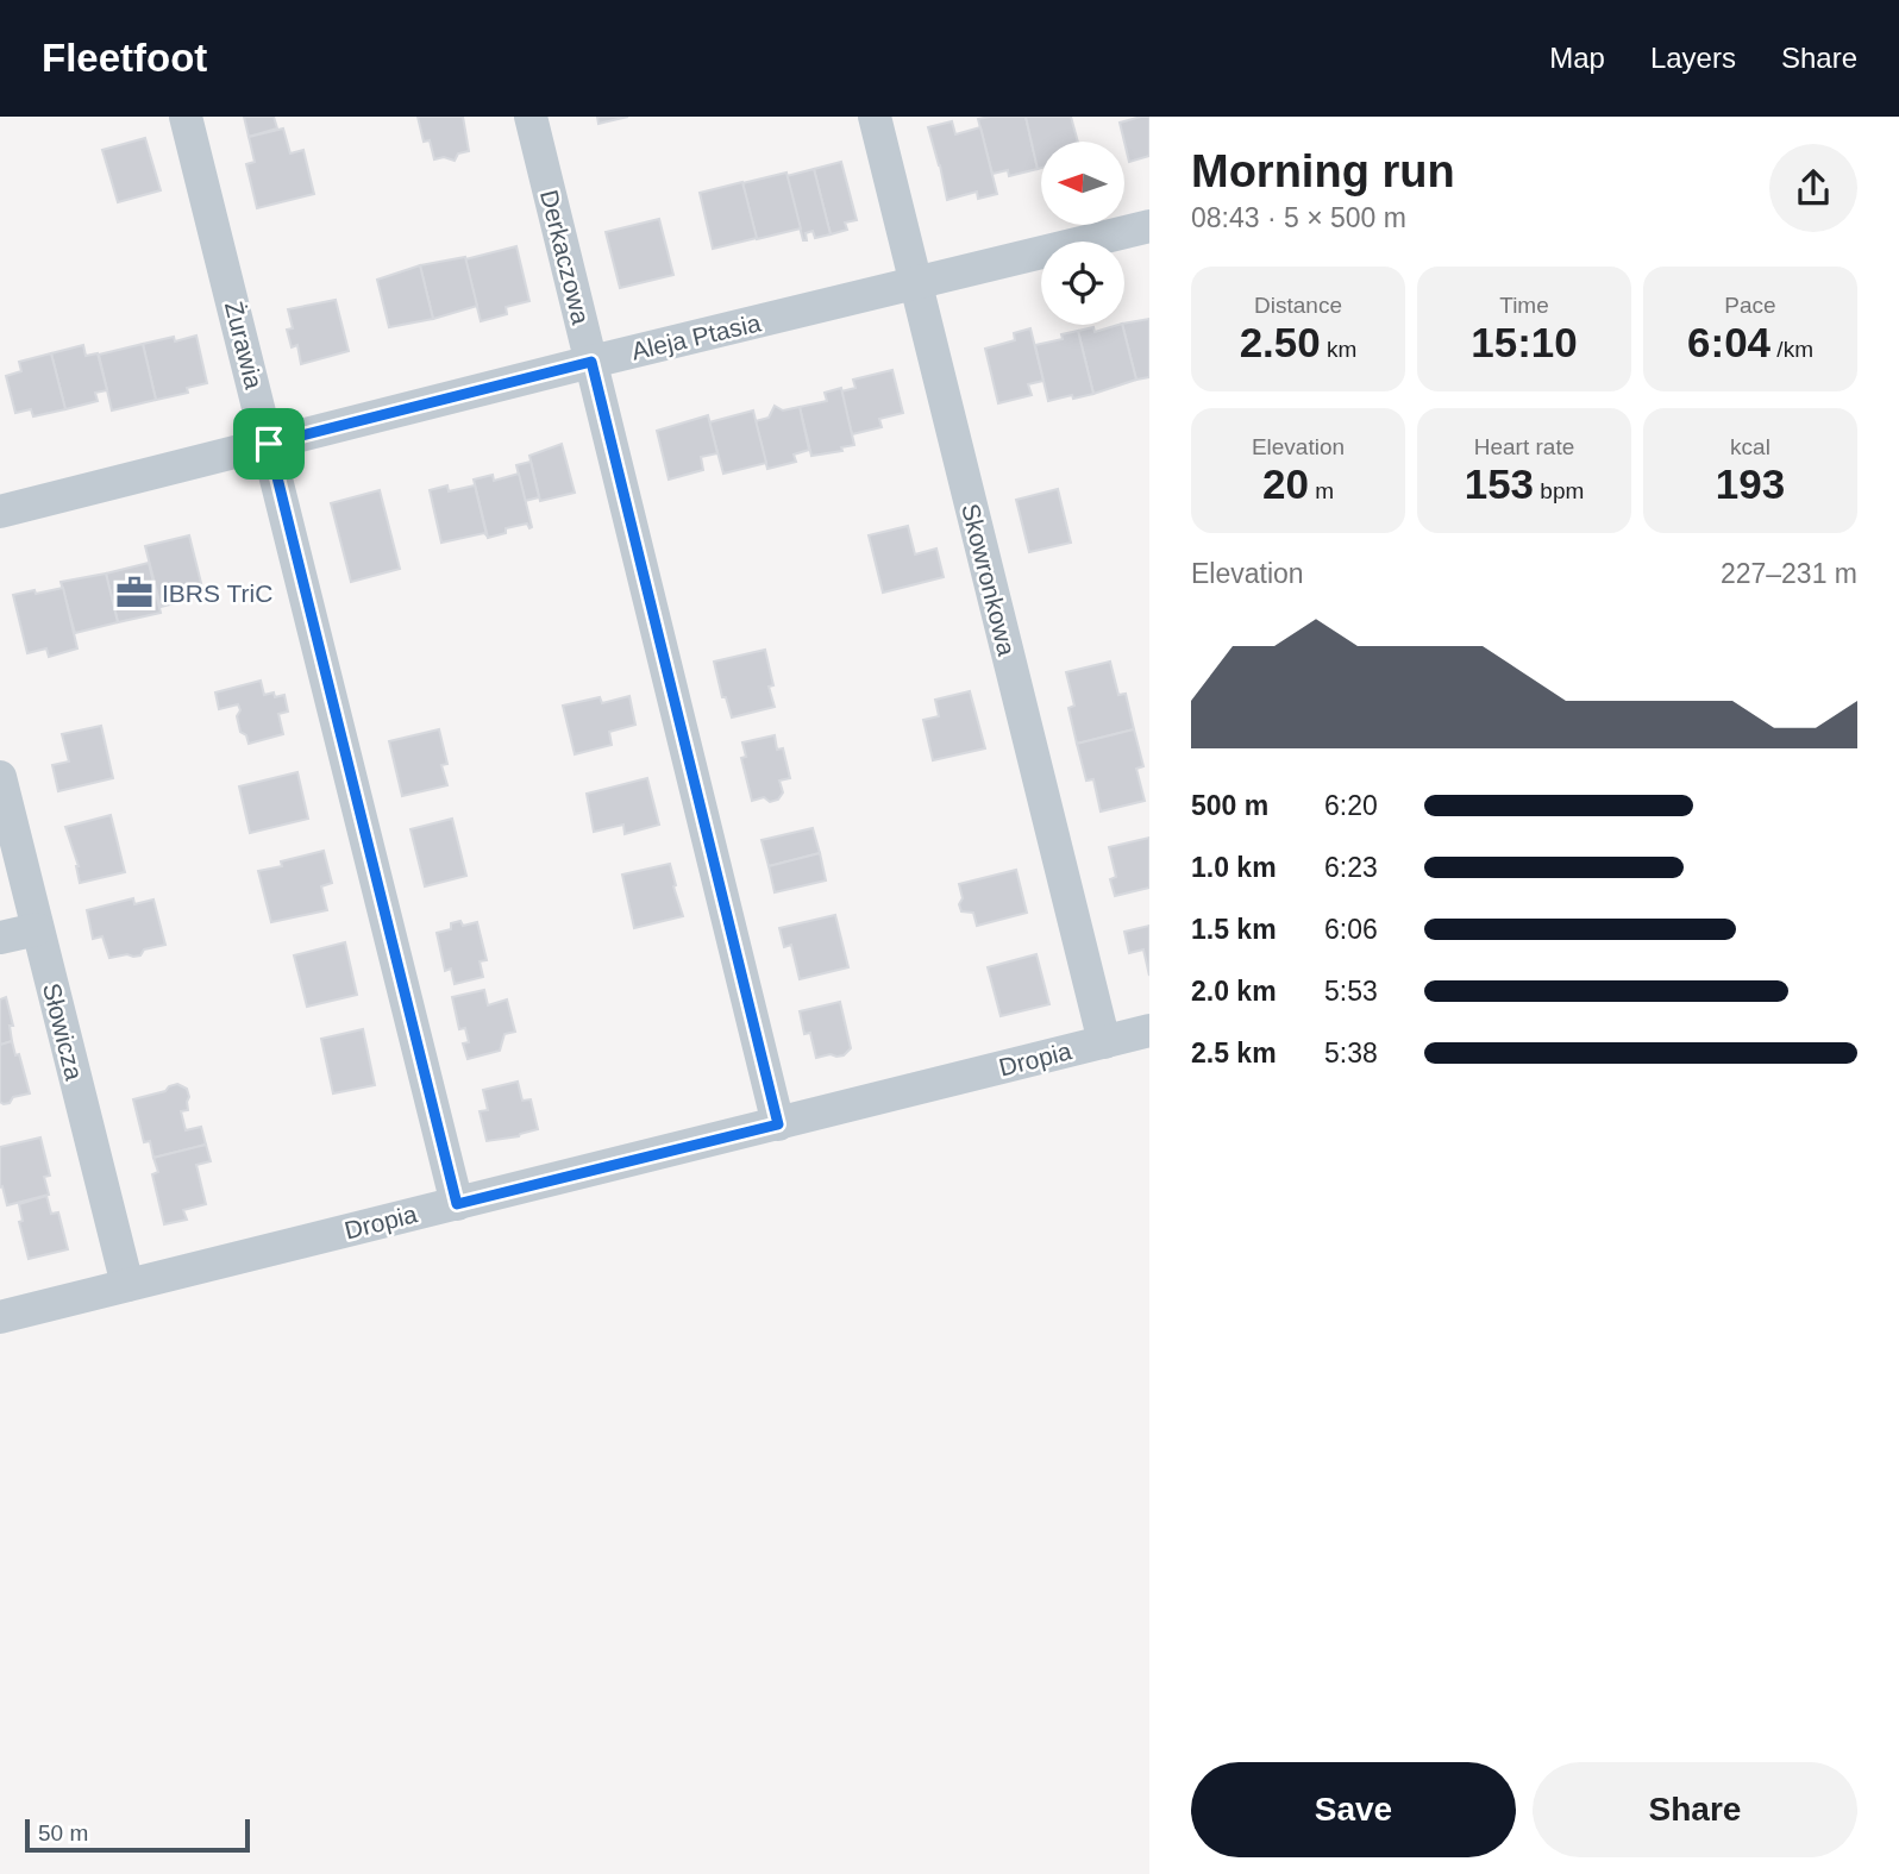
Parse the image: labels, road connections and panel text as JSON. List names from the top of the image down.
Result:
{
  "streets": {
    "street": [
      "Derkaczowa",
      "Aleja Ptasia",
      "Żurawia",
      "Skowronkowa",
      "Słowicza",
      "Dropia"
    ]
  },
  "crossings": [
    ["Derkaczowa", "Aleja Ptasia"],
    ["Derkaczowa", "Dropia"],
    ["Aleja Ptasia", "Żurawia"],
    ["Aleja Ptasia", "Skowronkowa"],
    ["Żurawia", "Dropia"],
    ["Skowronkowa", "Dropia"],
    ["Słowicza", "Dropia"]
  ],
  "places": {
    "office": ["IBRS TriC"]
  },
  "scale_bar": "50 m",
  "north": "left",
  "page": {
    "header": "Fleetfoot",
    "nav": ["Map", "Layers", "Share"],
    "heading": ["Morning run", "08:43 · 5 × 500 m"],
    "stats": [
      ["Distance", "2.50 km"],
      ["Time", "15:10"],
      ["Pace", "6:04 /km"],
      ["Elevation", "20 m"],
      ["Heart rate", "153 bpm"],
      ["kcal", "193"]
    ],
    "chart": ["Elevation", "227–231 m"],
    "list": [
      {
        "name": "500 m",
        "note": "6:20"
      },
      {
        "name": "1.0 km",
        "note": "6:23"
      },
      {
        "name": "1.5 km",
        "note": "6:06"
      },
      {
        "name": "2.0 km",
        "note": "5:53"
      },
      {
        "name": "2.5 km",
        "note": "5:38"
      }
    ],
    "buttons": ["Save", "Share"],
    "scale": "50 m"
  }
}
